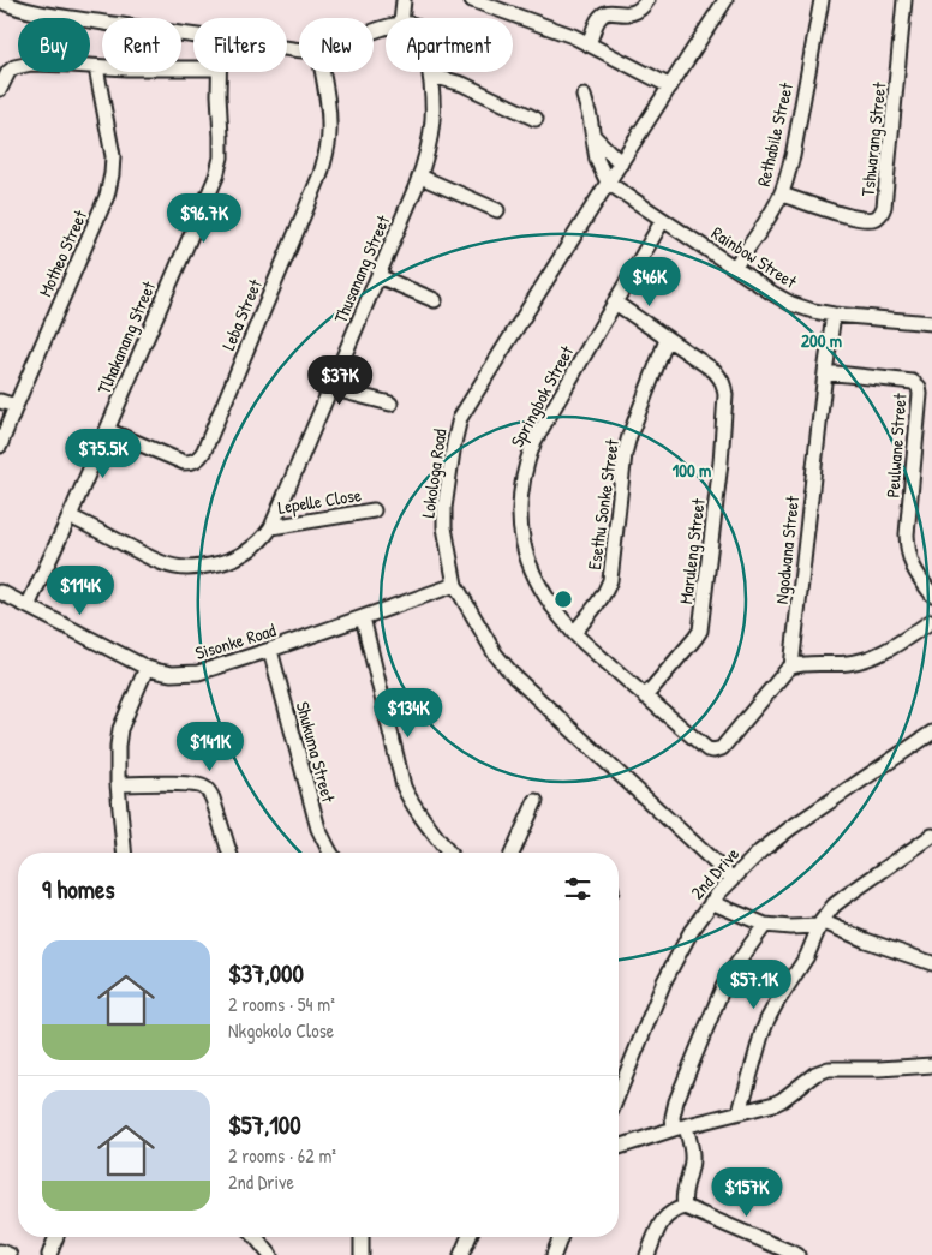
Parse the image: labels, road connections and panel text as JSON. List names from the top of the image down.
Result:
{
  "streets": {
    "street": [
      "Rethabile Street",
      "Tshwarang Street",
      "Motheo Street",
      "Rainbow Street",
      "Thusanang Street",
      "Leba Street",
      "Tlhakanang Street",
      "Springbok Street",
      "Peulwane Street",
      "Lokologa Road",
      "Lepelle Close",
      "Esethu Sonke Street",
      "Ngodwana Street",
      "Maruleng Street",
      "Sisonke Road",
      "Shukuma Street",
      "2nd Drive"
    ]
  },
  "crossings": [
    ["Rethabile Street", "Tshwarang Street"],
    ["Rethabile Street", "Rainbow Street"],
    ["Rainbow Street", "Springbok Street"],
    ["Rainbow Street", "Lokologa Road"],
    ["Rainbow Street", "Ngodwana Street"],
    ["Thusanang Street", "Tlhakanang Street"],
    ["Thusanang Street", "Lepelle Close"],
    ["Leba Street", "Tlhakanang Street"],
    ["Tlhakanang Street", "Sisonke Road"],
    ["Springbok Street", "Esethu Sonke Street"],
    ["Springbok Street", "Ngodwana Street"],
    ["Springbok Street", "Maruleng Street"],
    ["Peulwane Street", "Ngodwana Street"],
    ["Lokologa Road", "Sisonke Road"],
    ["Lokologa Road", "2nd Drive"],
    ["Esethu Sonke Street", "Maruleng Street"],
    ["Sisonke Road", "Shukuma Street"]
  ],
  "page": {
    "chip": [
      "Buy",
      "Rent",
      "Filters",
      "New",
      "Apartment"
    ],
    "price": [
      "$96.7K",
      "$46K",
      "$37K",
      "$75.5K",
      "$114K",
      "$134K",
      "$141K",
      "$57.1K",
      "$157K"
    ],
    "heading": "9 homes",
    "list": [
      {
        "name": "$37,000",
        "note": "2 rooms · 54 m² · Nkgokolo Close"
      },
      {
        "name": "$57,100",
        "note": "2 rooms · 62 m² · 2nd Drive"
      }
    ]
  },
  "rings": ["200 m", "100 m"]
}
